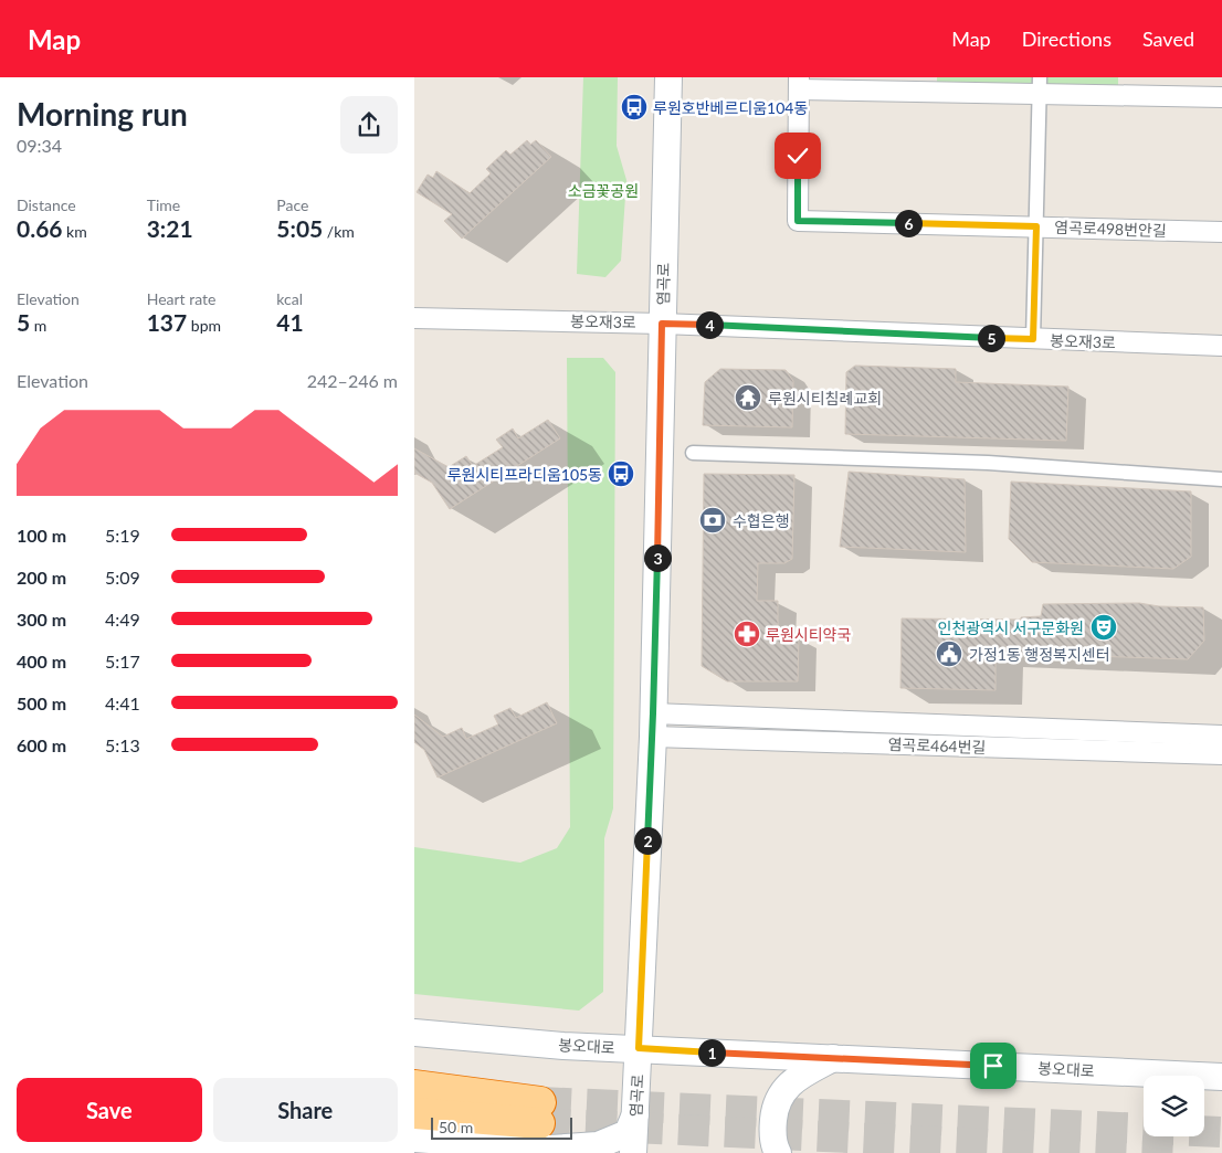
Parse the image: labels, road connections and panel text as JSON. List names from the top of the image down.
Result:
{
  "streets": {
    "main road": ["염곡로", "봉오대로"],
    "street": ["염곡로498번안길", "봉오재3로", "염곡로464번길"]
  },
  "crossings": [
    ["염곡로", "봉오재3로"],
    ["염곡로", "염곡로464번길"],
    ["염곡로", "봉오대로"]
  ],
  "parks": ["소금꽃공원"],
  "places": {
    "bus stop": ["루원호반베르디움104동", "루원시티프라디움105동"],
    "temple": ["루원시티침례교회"],
    "bank": ["수협은행"],
    "theatre": ["인천광역시 서구문화원"],
    "pharmacy": ["루원시티약국"],
    "public building": ["가정1동 행정복지센터"]
  },
  "scale_bar": "50 m",
  "page": {
    "header": "Map",
    "nav": ["Map", "Directions", "Saved"],
    "heading": ["Morning run", "09:34"],
    "stats": [
      ["Distance", "0.66 km"],
      ["Time", "3:21"],
      ["Pace", "5:05 /km"],
      ["Elevation", "5 m"],
      ["Heart rate", "137 bpm"],
      ["kcal", "41"]
    ],
    "pins": [
      "6",
      "4",
      "5",
      "3",
      "2",
      "1"
    ],
    "chart": ["Elevation", "242–246 m"],
    "list": [
      {
        "name": "100 m",
        "note": "5:19"
      },
      {
        "name": "200 m",
        "note": "5:09"
      },
      {
        "name": "300 m",
        "note": "4:49"
      },
      {
        "name": "400 m",
        "note": "5:17"
      },
      {
        "name": "500 m",
        "note": "4:41"
      },
      {
        "name": "600 m",
        "note": "5:13"
      }
    ],
    "buttons": ["Save", "Share"],
    "scale": "50 m"
  }
}
